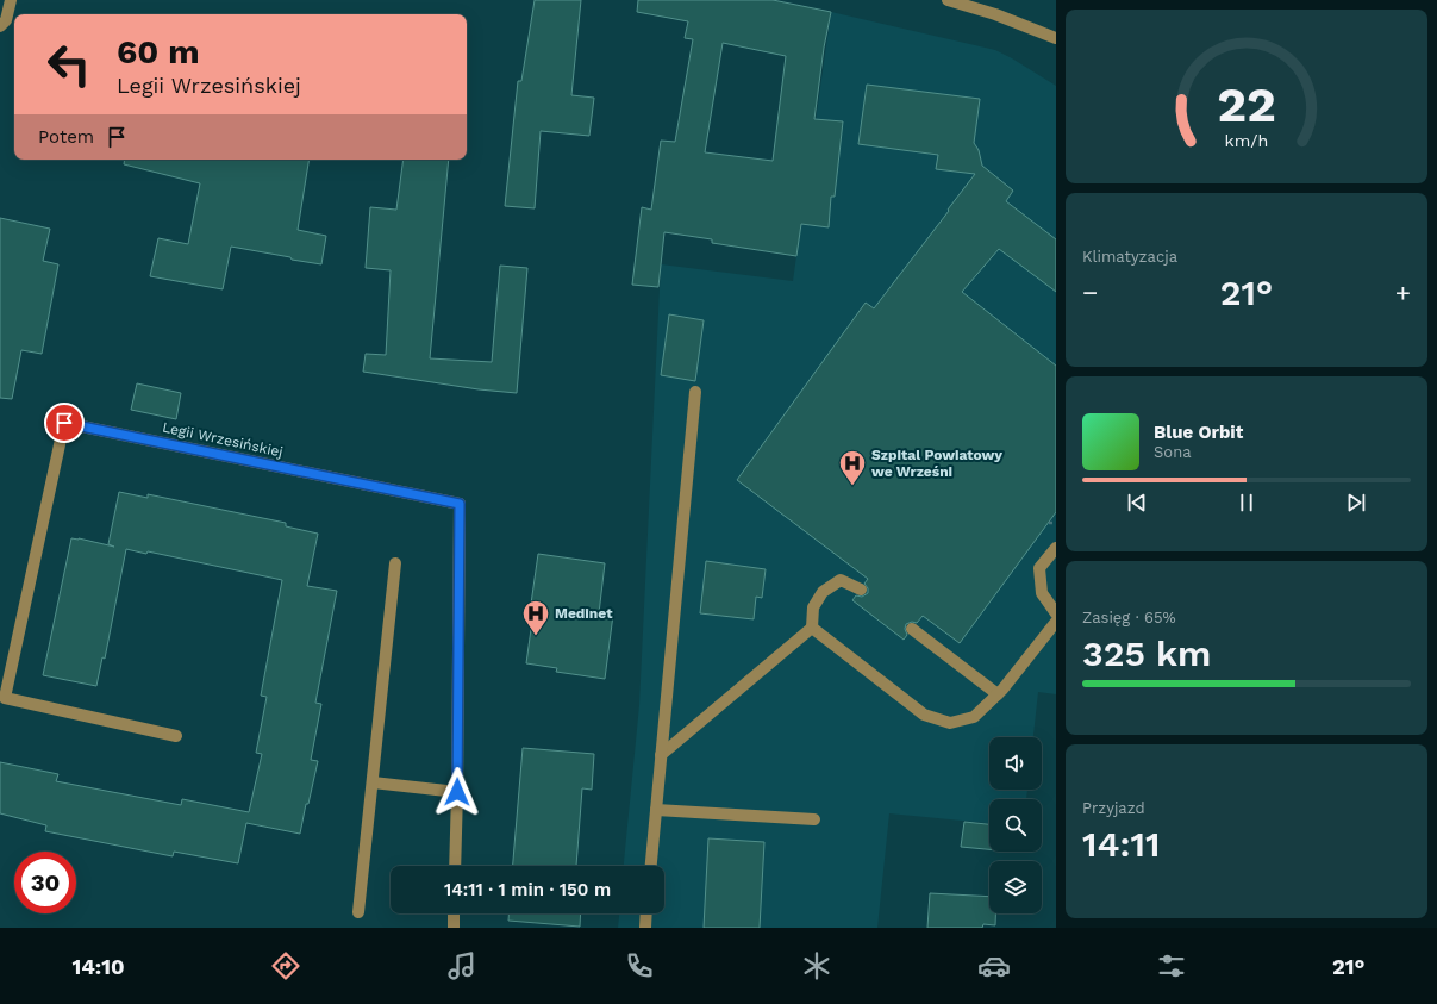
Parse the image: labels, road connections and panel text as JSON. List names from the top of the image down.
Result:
{
  "streets": {
    "street": ["Legii Wrzesińskiej"]
  },
  "places": {
    "hospital": ["Szpital Powiatowy we Wrześni", "Medinet"]
  },
  "page": {
    "turn": ["60 m", "Legii Wrzesińskiej"],
    "then": "Potem",
    "tile": [
      "Klimatyzacja",
      ["Zasięg · 65%", "325 km"],
      ["Przyjazd", "14:11"]
    ],
    "heat": ["−", "21°", "+"],
    "song": ["Blue Orbit", "Sona"],
    "limit": "30",
    "trip": "14:11 · 1 min · 150 m",
    "tabs": ["14:10", "21°"],
    "gauge": ["22", "km/h"]
  }
}
